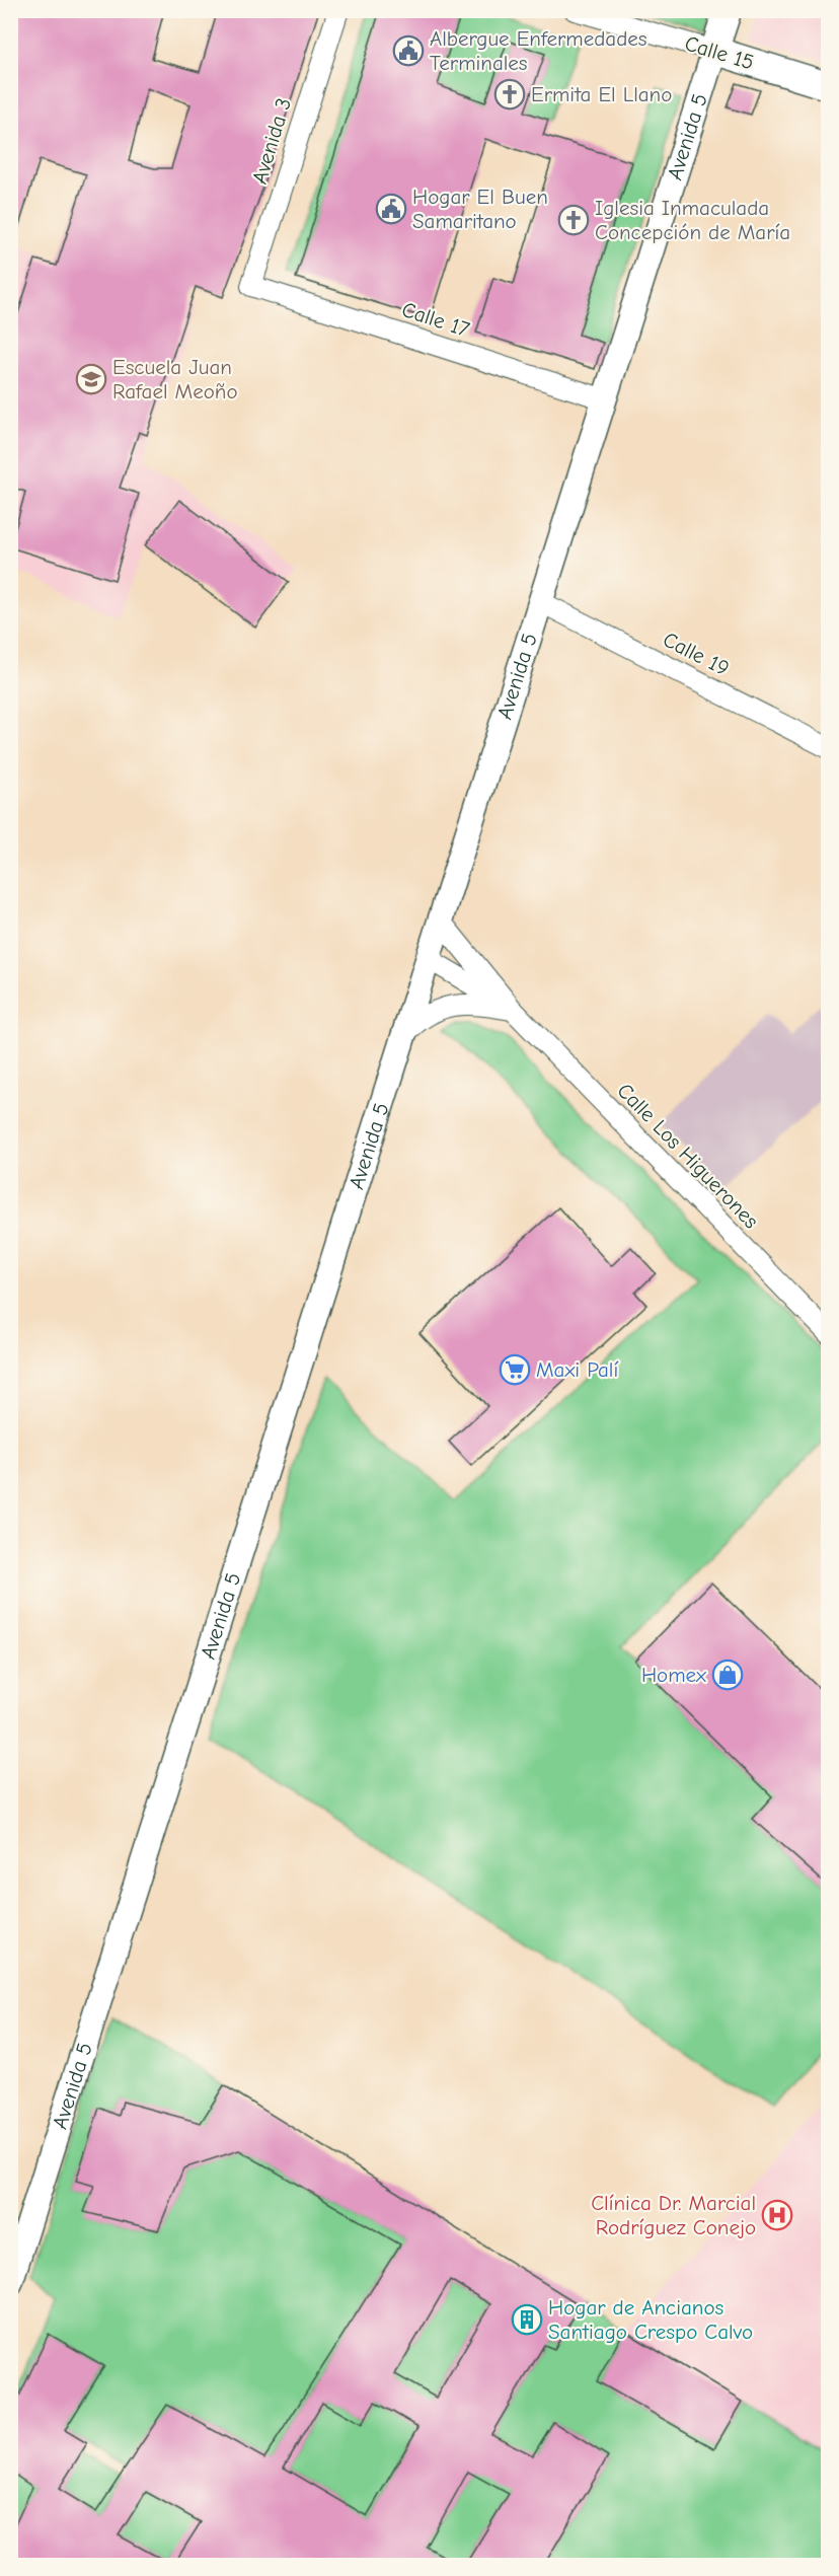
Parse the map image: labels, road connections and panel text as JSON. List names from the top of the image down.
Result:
{
  "streets": {
    "main road": ["Calle 15", "Avenida 5"],
    "street": [
      "Avenida 3",
      "Calle 17",
      "Calle 19",
      "Calle Los Higuerones"
    ]
  },
  "crossings": [
    ["Calle 15", "Avenida 5"],
    ["Avenida 5", "Calle 17"],
    ["Avenida 5", "Calle 19"],
    ["Avenida 5", "Calle Los Higuerones"],
    ["Avenida 3", "Calle 17"]
  ],
  "places": {
    "public building": ["Albergue Enfermedades Terminales", "Hogar El Buen Samaritano"],
    "church": ["Ermita El Llano", "Iglesia Inmaculada Concepción de María"],
    "school or university": ["Escuela Juan Rafael Meoño"],
    "supermarket": ["Maxi Palí"],
    "shop": ["Homex"],
    "hospital": ["Clínica Dr. Marcial Rodríguez Conejo"],
    "building": ["Hogar de Ancianos Santiago Crespo Calvo"]
  }
}
